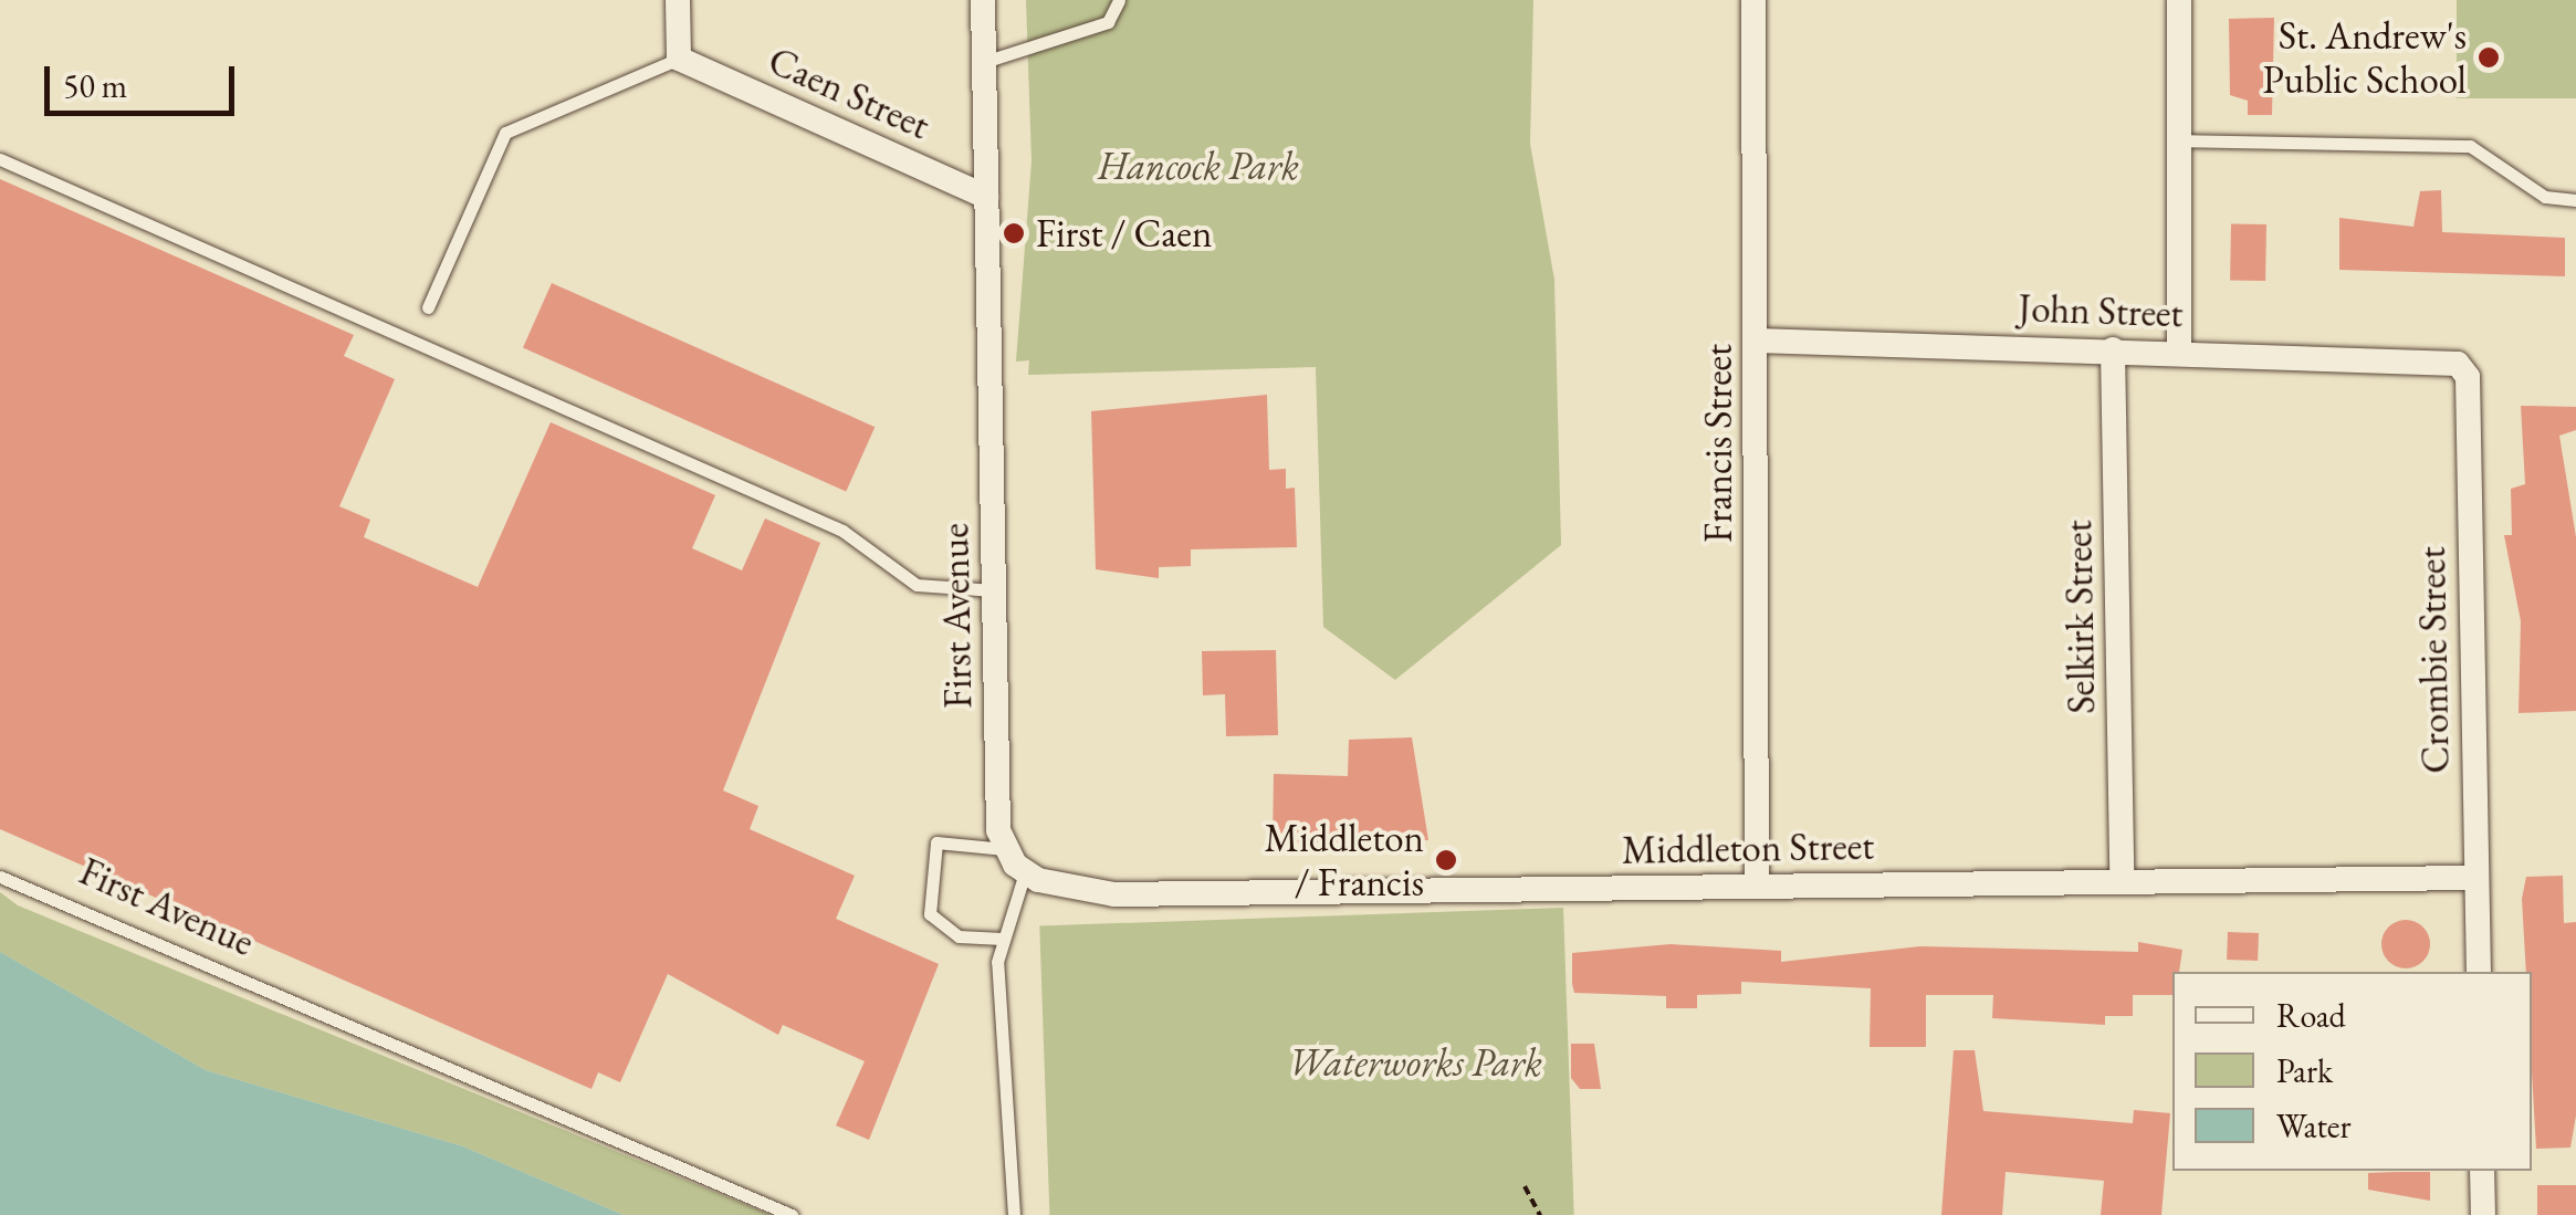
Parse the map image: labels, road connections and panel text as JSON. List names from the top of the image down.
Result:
{
  "streets": {
    "street": [
      "Caen Street",
      "John Street",
      "Francis Street",
      "First Avenue",
      "Selkirk Street",
      "Crombie Street",
      "Middleton Street"
    ]
  },
  "crossings": [
    ["Caen Street", "First Avenue"],
    ["John Street", "Francis Street"],
    ["John Street", "Selkirk Street"],
    ["John Street", "Crombie Street"],
    ["Francis Street", "Middleton Street"],
    ["First Avenue", "Middleton Street"],
    ["Selkirk Street", "Middleton Street"],
    ["Crombie Street", "Middleton Street"]
  ],
  "parks": ["Hancock Park", "Waterworks Park"],
  "places": ["St. Andrew's Public School", "First / Caen", "Middleton / Francis"],
  "legend": ["Road", "Park", "Water"],
  "scale_bar": "50 m"
}
